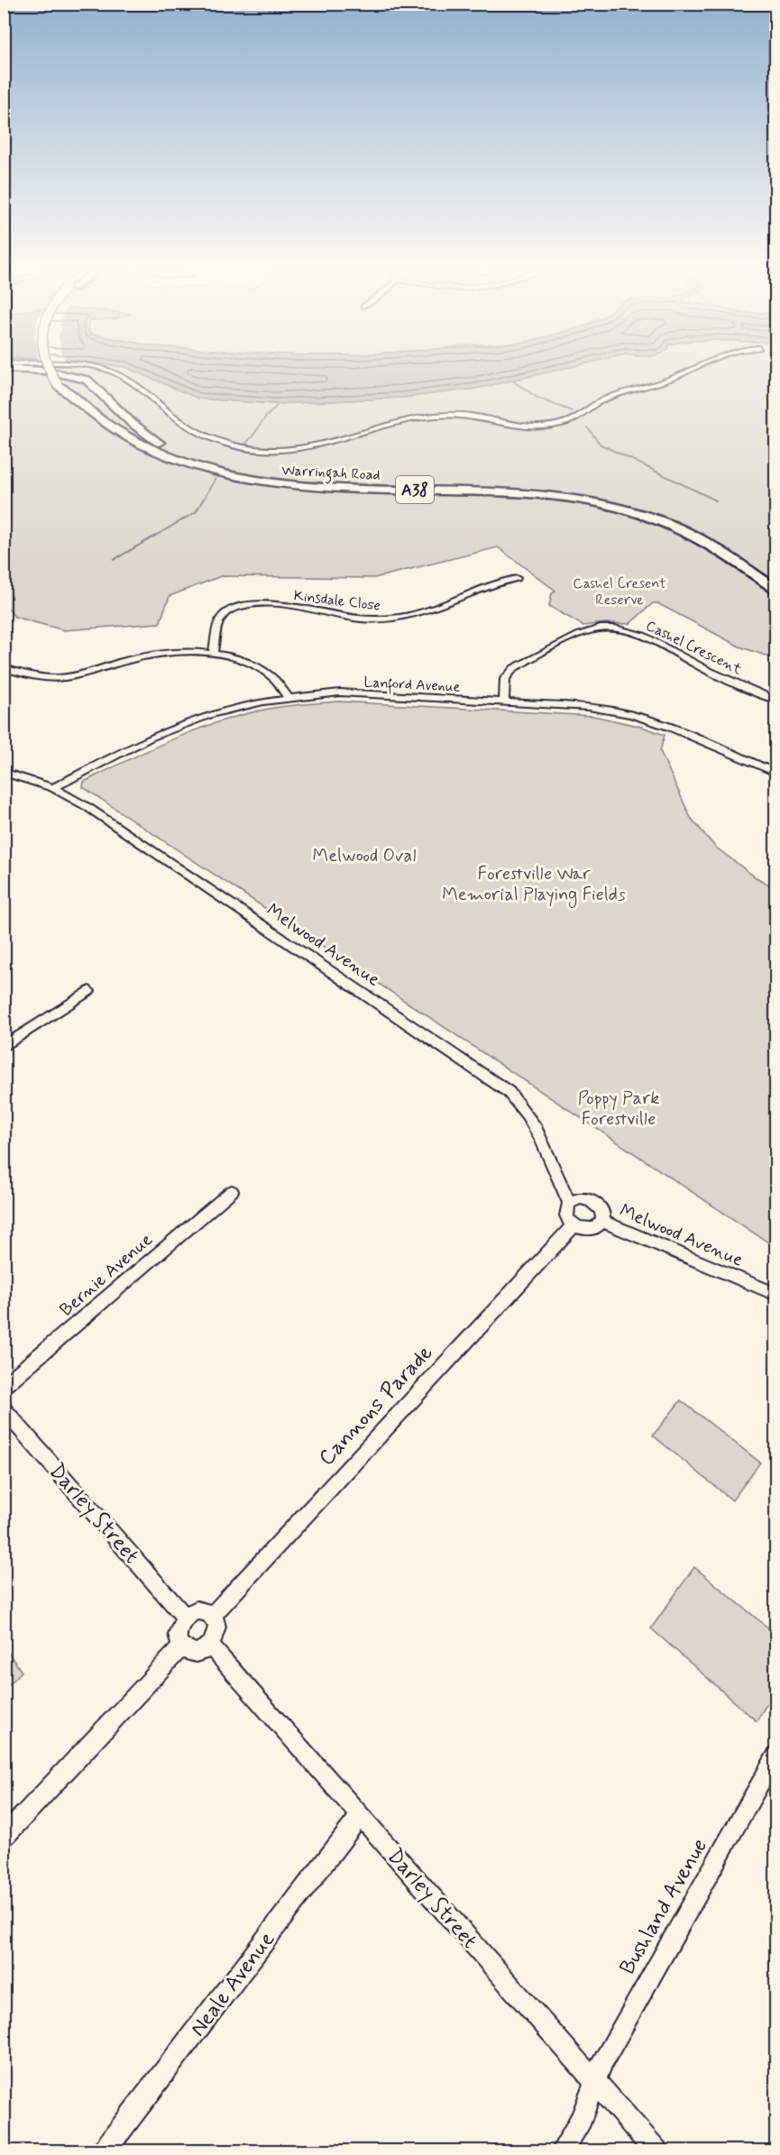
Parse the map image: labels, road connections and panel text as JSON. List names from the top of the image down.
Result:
{
  "streets": {
    "highway": ["Warringah Road", "A38"],
    "street": [
      "Kinsdale Close",
      "Cashel Crescent",
      "Lanford Avenue",
      "Melwood Avenue",
      "Bernie Avenue",
      "Cannons Parade",
      "Darley Street",
      "Bushland Avenue",
      "Neale Avenue"
    ]
  },
  "crossings": [
    ["Cashel Crescent", "Lanford Avenue"],
    ["Lanford Avenue", "Melwood Avenue"],
    ["Melwood Avenue", "Cannons Parade"],
    ["Cannons Parade", "Darley Street"],
    ["Darley Street", "Bushland Avenue"],
    ["Darley Street", "Neale Avenue"]
  ],
  "parks": [
    "Cashel Cresent Reserve",
    "Melwood Oval",
    "Forestville War Memorial Playing Fields",
    "Poppy Park Forestville"
  ]
}
